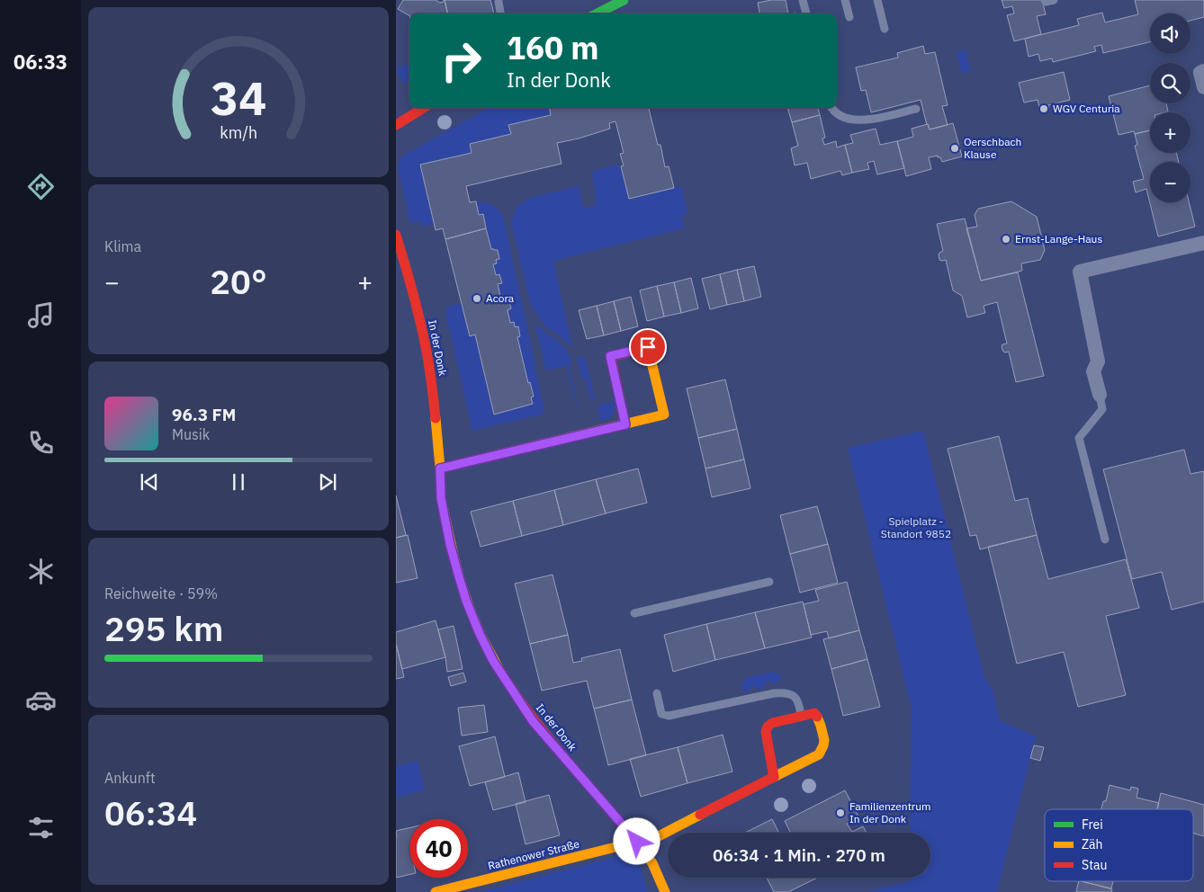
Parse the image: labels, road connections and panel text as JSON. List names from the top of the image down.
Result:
{
  "streets": {
    "street": ["In der Donk", "Rathenower Straße"]
  },
  "crossings": [
    ["In der Donk", "Rathenower Straße"]
  ],
  "parks": ["Spielplatz - Standort 9852"],
  "places": [
    "WGV Centuria",
    "Oerschbach Klause",
    "Ernst-Lange-Haus",
    "Acora",
    "Familienzentrum In der Donk"
  ],
  "legend": ["Frei", "Zäh", "Stau"],
  "page": {
    "tabs": "06:33",
    "map_buttons": ["+", "−"],
    "turn": ["160 m", "In der Donk"],
    "tile": [
      "Klima",
      ["Reichweite · 59%", "295 km"],
      ["Ankunft", "06:34"]
    ],
    "heat": ["−", "20°", "+"],
    "song": ["96.3 FM", "Musik"],
    "limit": "40",
    "trip": "06:34 · 1 Min. · 270 m",
    "gauge": ["34", "km/h"]
  }
}
